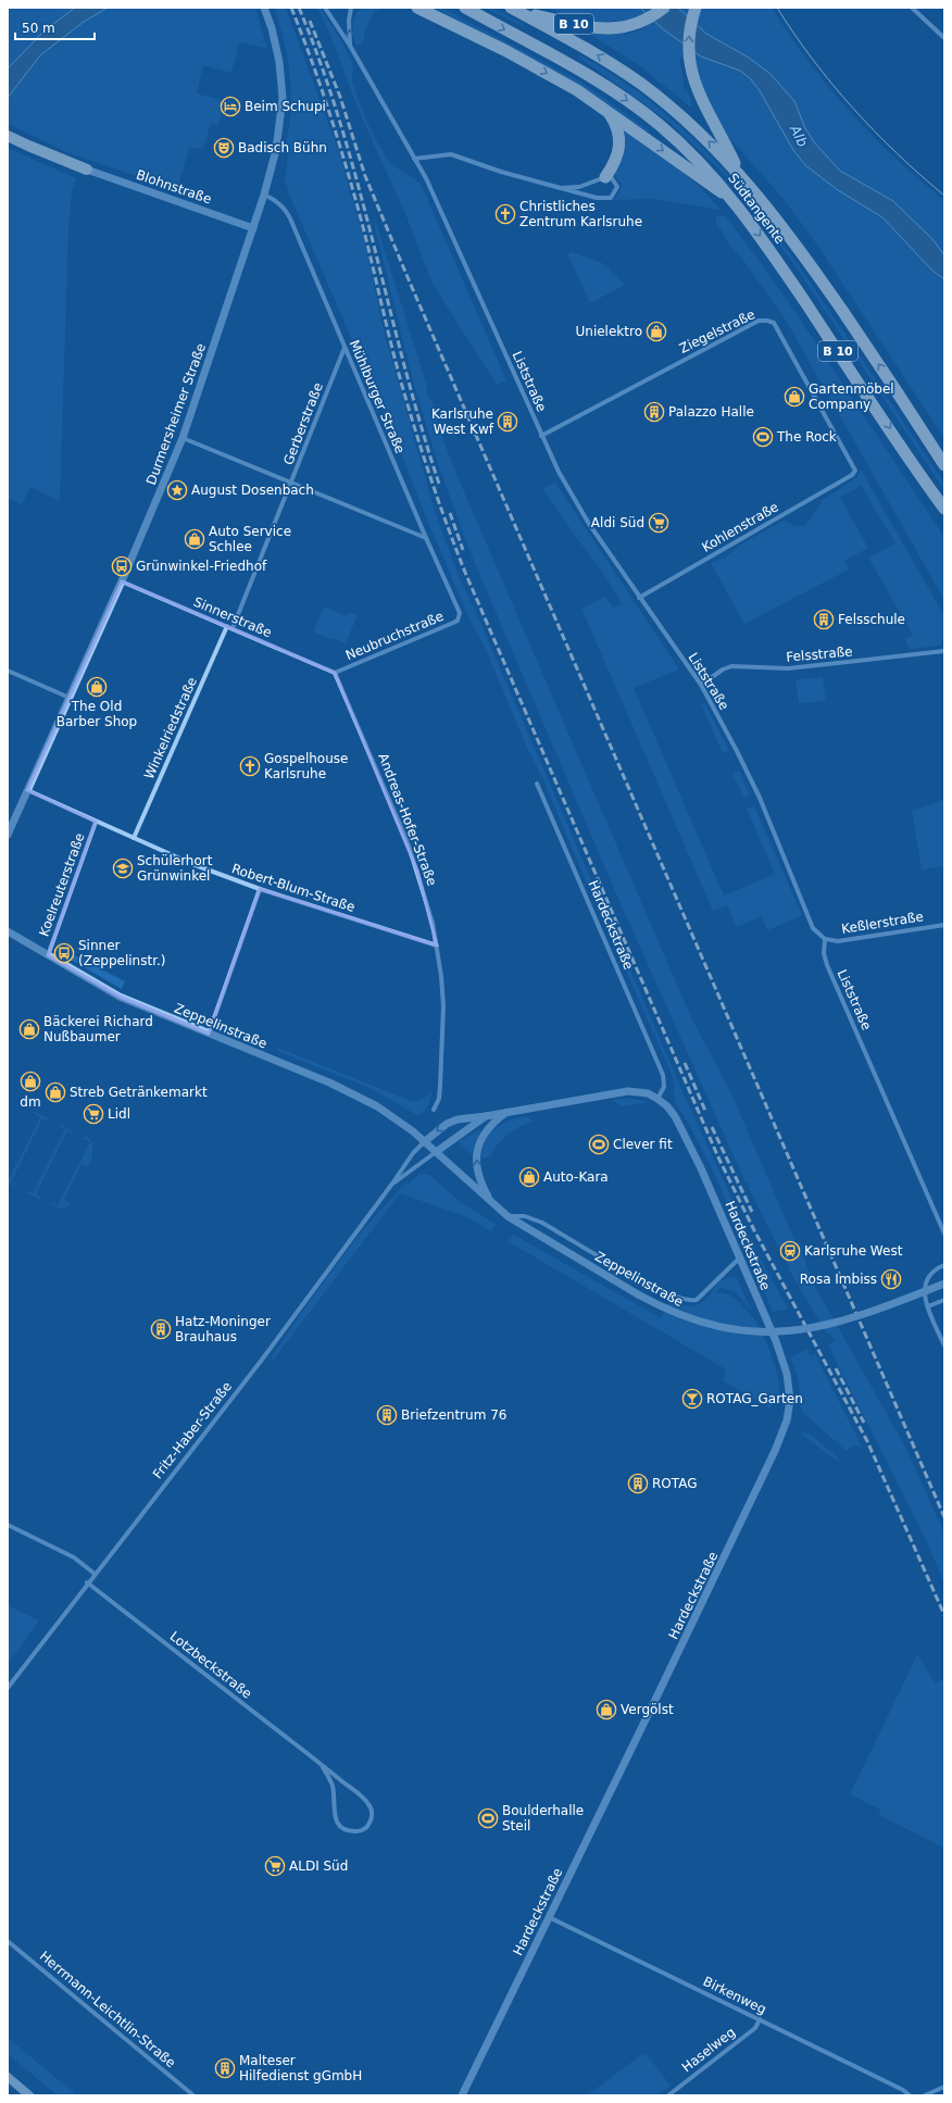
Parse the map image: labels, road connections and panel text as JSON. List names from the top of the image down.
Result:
{
  "streets": {
    "highway": ["B 10", "Südtangente"],
    "street": [
      "Blohnstraße",
      "Ziegelstraße",
      "Liststraße",
      "Mühlburger Straße",
      "Durmersheimer Straße",
      "Gerberstraße",
      "Kohlenstraße",
      "Sinnerstraße",
      "Neubruchstraße",
      "Felsstraße",
      "Winkelriedstraße",
      "Andreas-Hofer-Straße",
      "Koelreuterstraße",
      "Robert-Blum-Straße",
      "Keßlerstraße",
      "Hardeckstraße",
      "Zeppelinstraße",
      "Fritz-Haber-Straße",
      "Lotzbeckstraße",
      "Birkenweg",
      "Herrmann-Leichtlin-Straße",
      "Haselweg"
    ]
  },
  "crossings": [
    ["B 10", "Südtangente"],
    ["Blohnstraße", "Durmersheimer Straße"],
    ["Ziegelstraße", "Liststraße"],
    ["Ziegelstraße", "Kohlenstraße"],
    ["Liststraße", "Kohlenstraße"],
    ["Liststraße", "Felsstraße"],
    ["Liststraße", "Keßlerstraße"],
    ["Mühlburger Straße", "Durmersheimer Straße"],
    ["Mühlburger Straße", "Gerberstraße"],
    ["Mühlburger Straße", "Neubruchstraße"],
    ["Durmersheimer Straße", "Sinnerstraße"],
    ["Durmersheimer Straße", "Robert-Blum-Straße"],
    ["Gerberstraße", "Sinnerstraße"],
    ["Sinnerstraße", "Neubruchstraße"],
    ["Sinnerstraße", "Winkelriedstraße"],
    ["Sinnerstraße", "Andreas-Hofer-Straße"],
    ["Neubruchstraße", "Andreas-Hofer-Straße"],
    ["Winkelriedstraße", "Robert-Blum-Straße"],
    ["Andreas-Hofer-Straße", "Robert-Blum-Straße"],
    ["Koelreuterstraße", "Robert-Blum-Straße"],
    ["Koelreuterstraße", "Zeppelinstraße"],
    ["Hardeckstraße", "Zeppelinstraße"],
    ["Hardeckstraße", "Fritz-Haber-Straße"],
    ["Hardeckstraße", "Birkenweg"],
    ["Zeppelinstraße", "Fritz-Haber-Straße"],
    ["Fritz-Haber-Straße", "Lotzbeckstraße"],
    ["Birkenweg", "Haselweg"]
  ],
  "water": ["Alb"],
  "places": {
    "hotel": ["Beim Schupi"],
    "theatre": ["Badisch Bühn"],
    "church": ["Christliches Zentrum Karlsruhe", "Gospelhouse Karlsruhe"],
    "shop": [
      "Unielektro",
      "Gartenmöbel Company",
      "Auto Service Schlee",
      "The Old Barber Shop",
      "Bäckerei Richard Nußbaumer",
      "dm",
      "Streb Getränkemarkt",
      "Auto-Kara",
      "Vergölst"
    ],
    "building": [
      "Palazzo Halle",
      "Karlsruhe West Kwf",
      "Felsschule",
      "Hatz-Moninger Brauhaus",
      "Briefzentrum 76",
      "ROTAG",
      "Malteser Hilfedienst gGmbH"
    ],
    "sports": ["The Rock", "Clever fit", "Boulderhalle Steil"],
    "place": ["August Dosenbach"],
    "supermarket": ["Aldi Süd", "Lidl", "ALDI Süd"],
    "bus stop": ["Grünwinkel-Friedhof", "Sinner (Zeppelinstr.)"],
    "school or university": ["Schülerhort Grünwinkel"],
    "station": ["Karlsruhe West"],
    "restaurant": ["Rosa Imbiss"],
    "bar": ["ROTAG_Garten"]
  },
  "scale_bar": "50 m"
}
